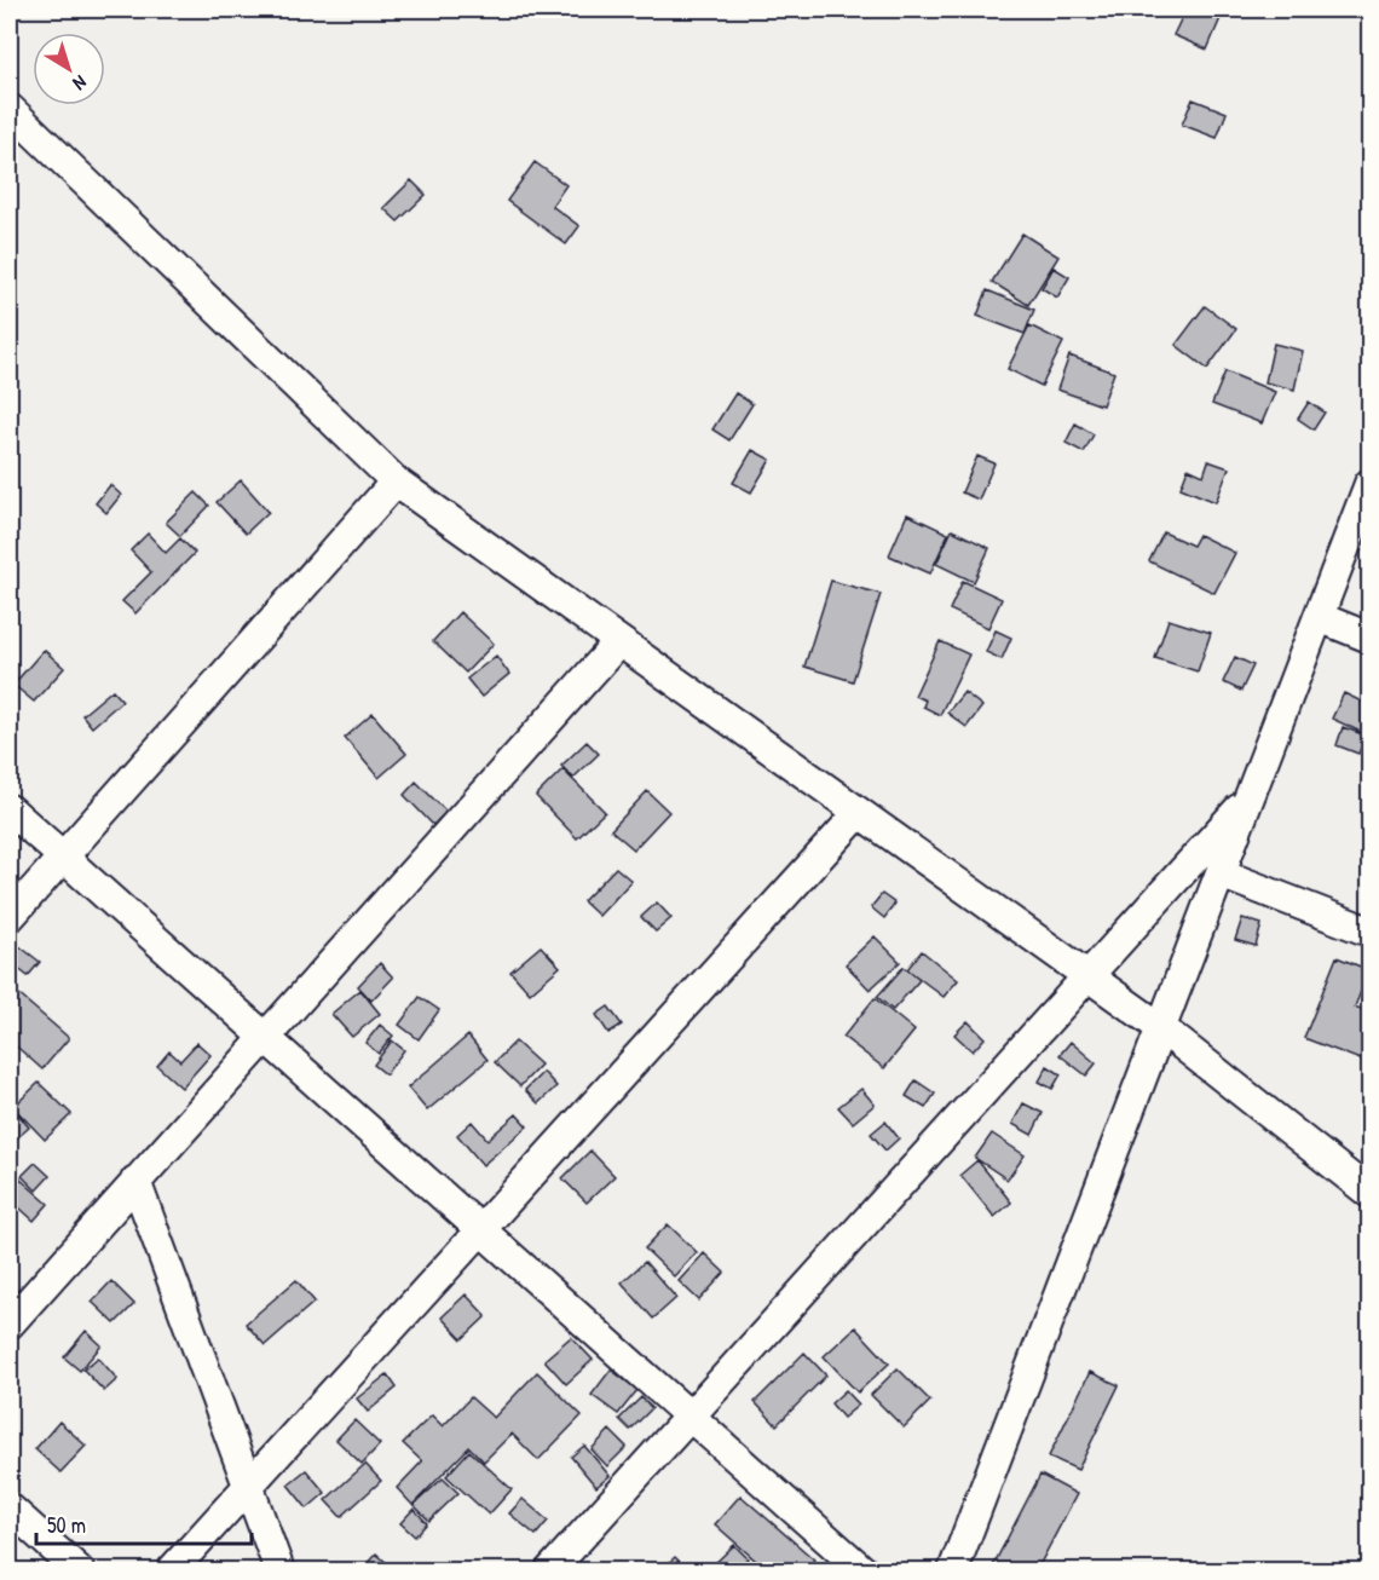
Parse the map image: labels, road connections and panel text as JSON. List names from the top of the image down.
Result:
{
  "scale_bar": "50 m",
  "north": "bottom right"
}
